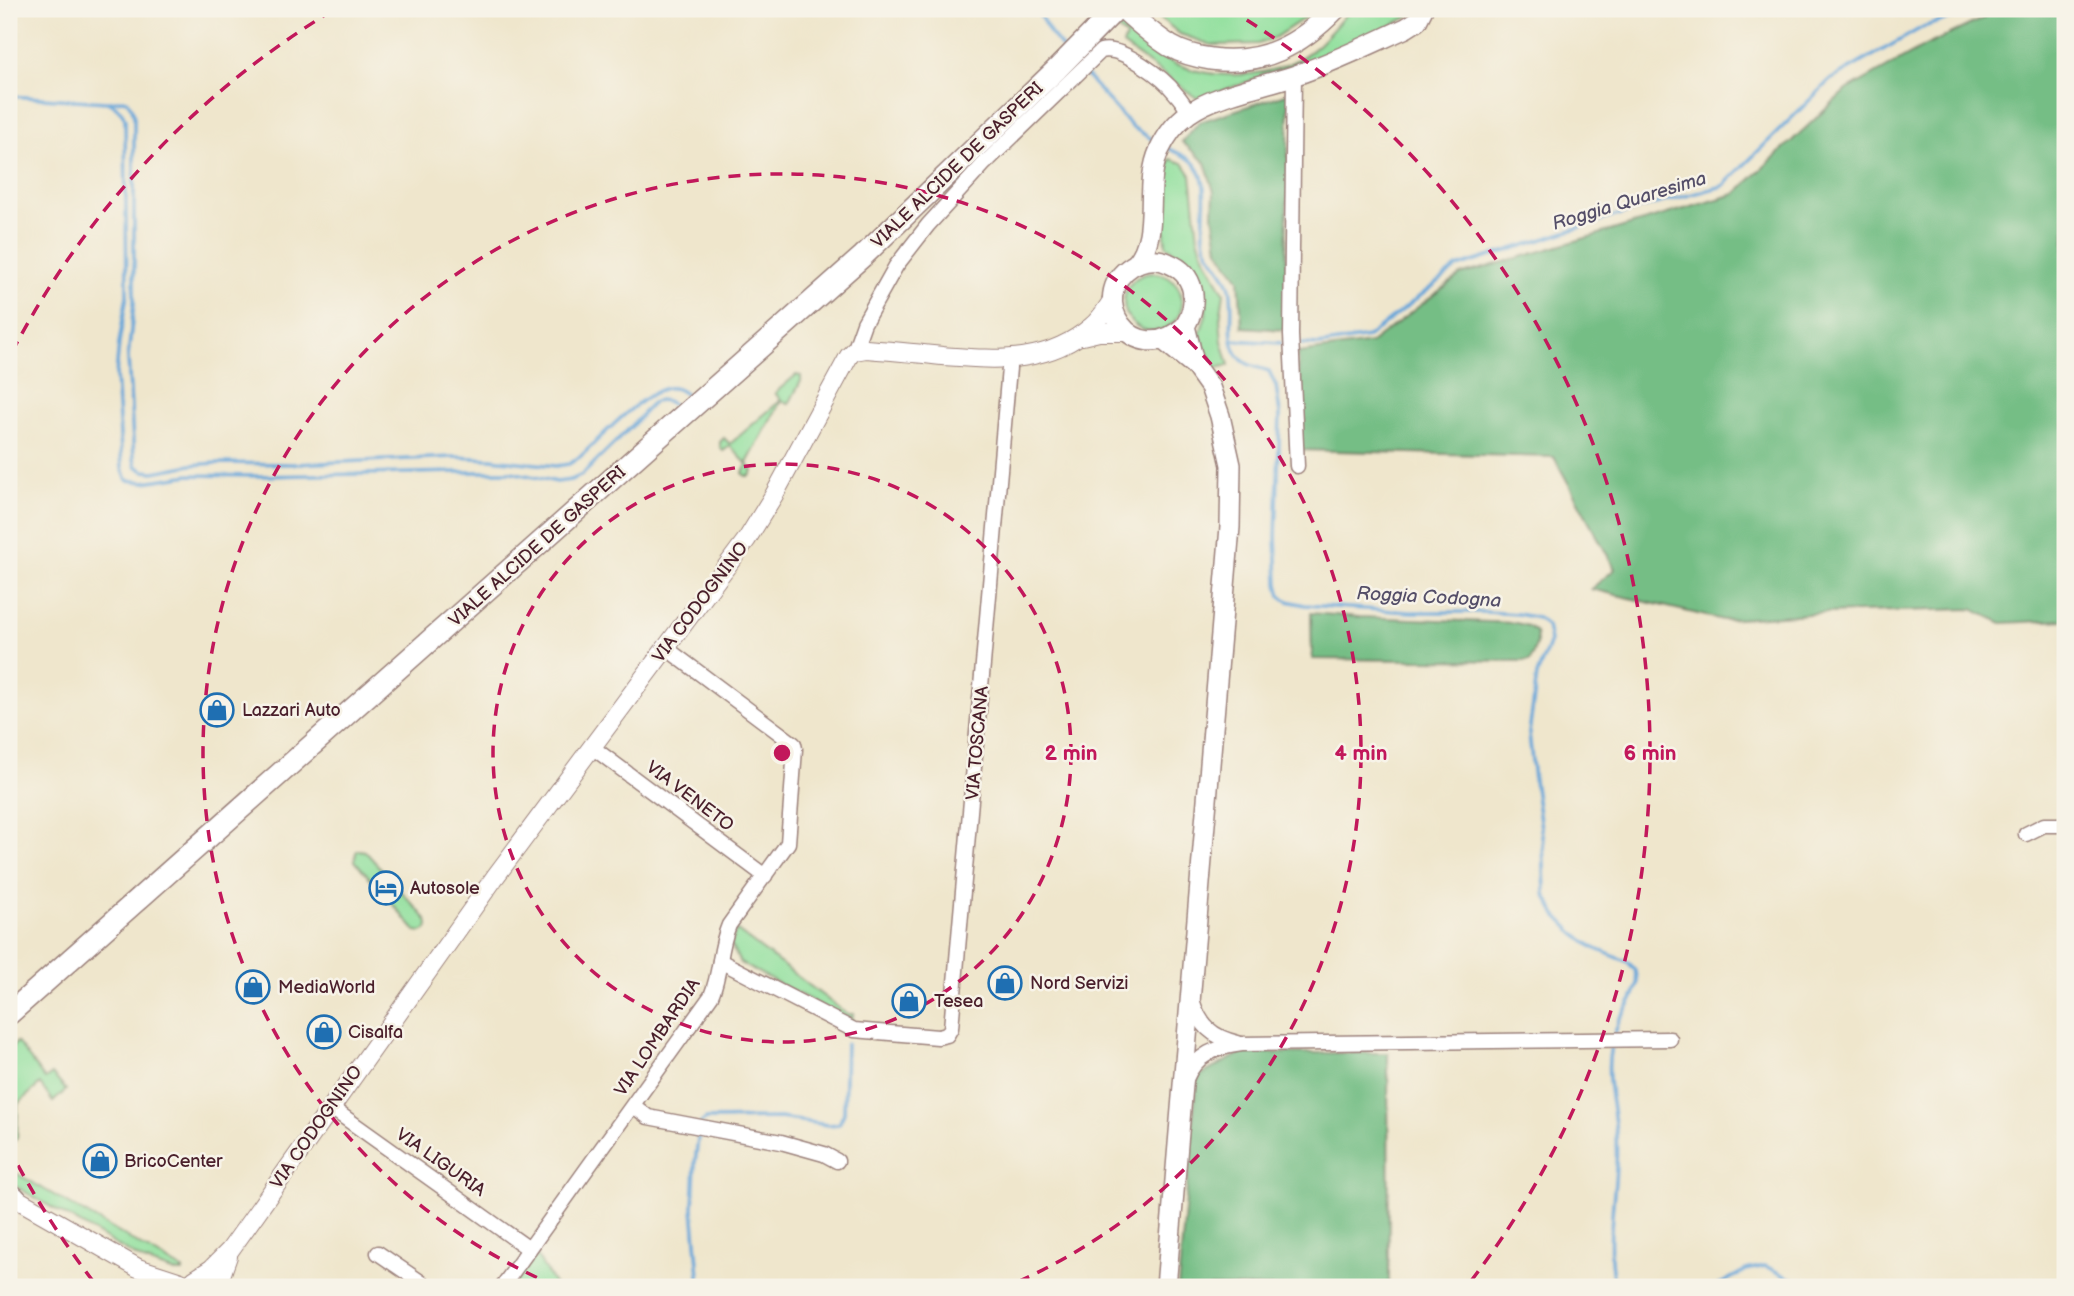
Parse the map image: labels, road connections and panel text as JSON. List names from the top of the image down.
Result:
{
  "streets": {
    "main road": ["VIALE ALCIDE DE GASPERI"],
    "street": [
      "VIA CODOGNINO",
      "VIA TOSCANA",
      "VIA VENETO",
      "VIA LOMBARDIA",
      "VIA LIGURIA"
    ]
  },
  "crossings": [
    ["VIALE ALCIDE DE GASPERI", "VIA CODOGNINO"],
    ["VIA CODOGNINO", "VIA VENETO"],
    ["VIA CODOGNINO", "VIA LOMBARDIA"],
    ["VIA CODOGNINO", "VIA LIGURIA"],
    ["VIA TOSCANA", "VIA LOMBARDIA"],
    ["VIA VENETO", "VIA LOMBARDIA"],
    ["VIA LOMBARDIA", "VIA LIGURIA"]
  ],
  "water": ["Roggia Quaresima", "Roggia Codogna"],
  "places": {
    "shop": [
      "Lazzari Auto",
      "Nord Servizi",
      "MediaWorld",
      "Tesea",
      "Cisalfa",
      "BricoCenter"
    ],
    "hotel": ["Autosole"]
  },
  "rings": ["2 min", "4 min", "6 min"]
}
